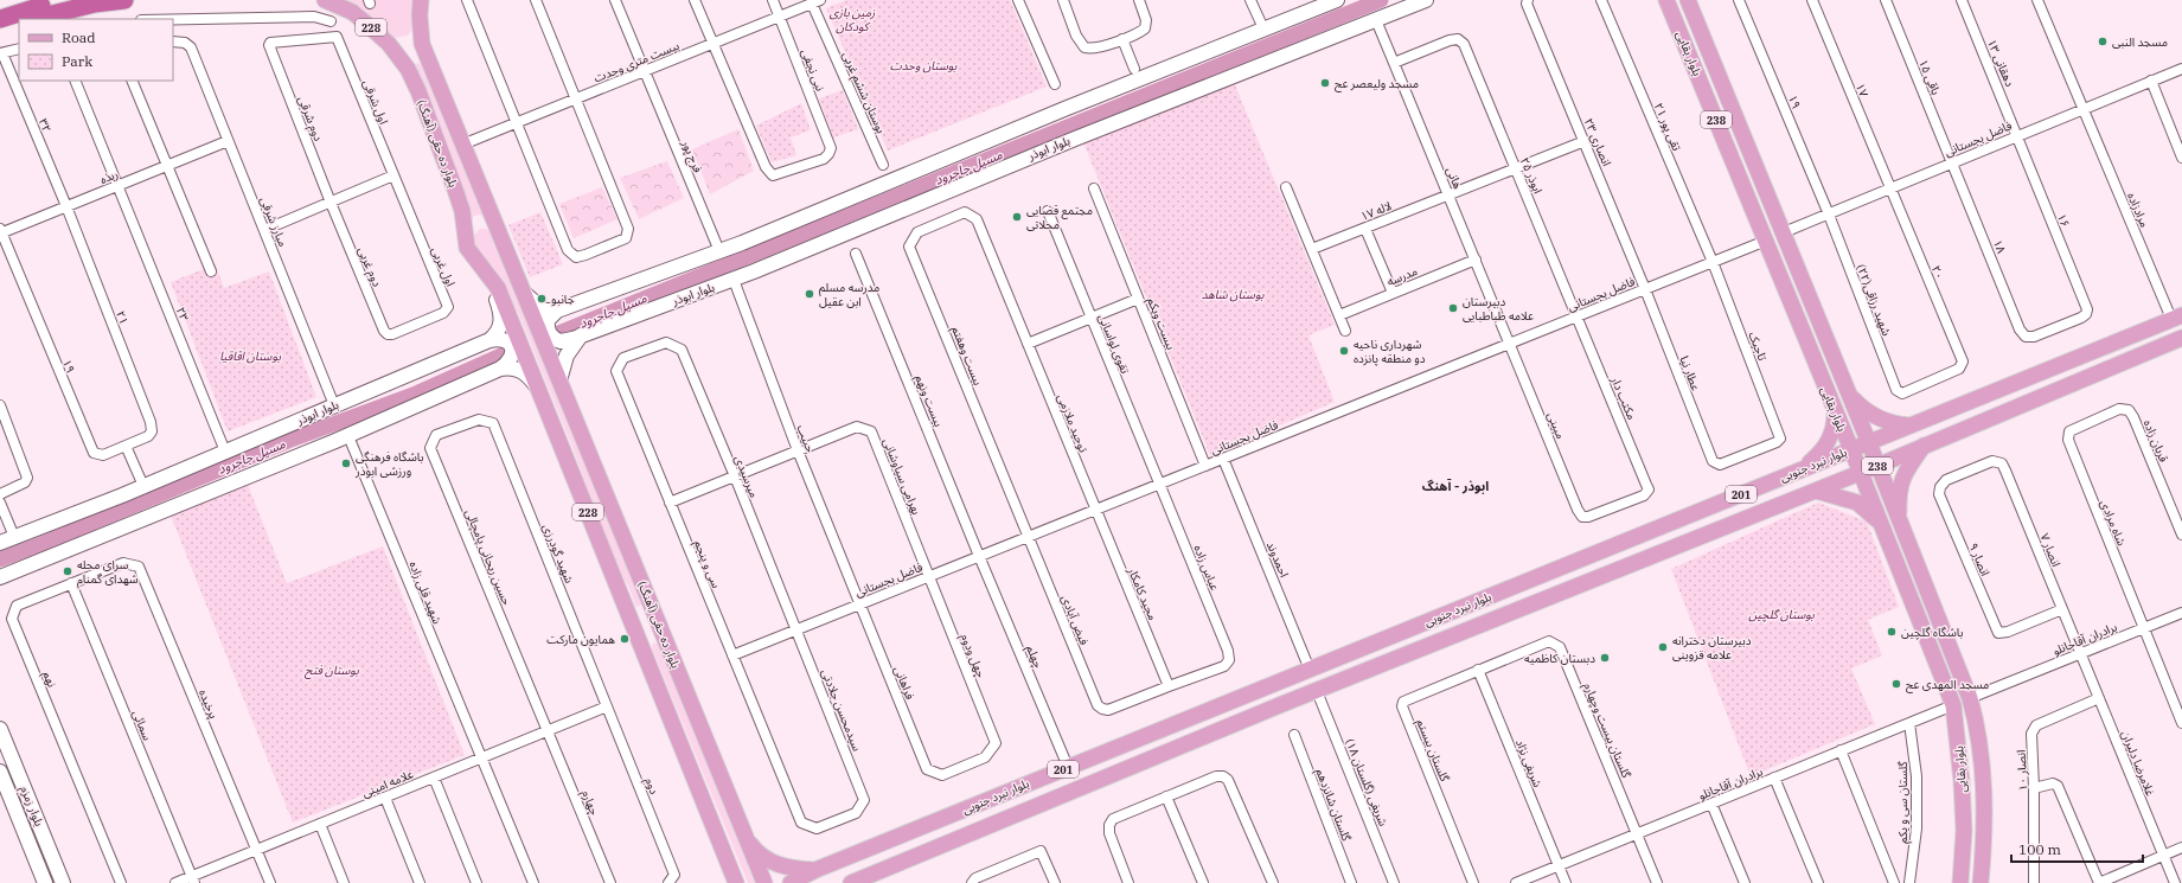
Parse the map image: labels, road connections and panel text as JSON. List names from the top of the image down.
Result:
{
  "streets": {
    "main road": [
      "228",
      "بلوار بقایی",
      "238",
      "بلوار ده حقی (آهنگ)",
      "بلوار ابوذر",
      "بلوار نبرد جنوبی",
      "201",
      "بلوار زمزم"
    ],
    "street": [
      "بیست متری وحدت",
      "دهقانی ۱۳",
      "نبی نجفی",
      "باقی ۱۵",
      "۱۷",
      "بوستان ششم غربی",
      "اول شرقی",
      "۱۹",
      "دوم شرقی",
      "۳۲",
      "تقی پور ۲۱",
      "فاضل بجستانی",
      "انصاری ۲۳",
      "فرج پور",
      "ابوذر ۲۵",
      "ربذه",
      "هانی",
      "مرادزاده",
      "لاله ۱۷",
      "۱۶",
      "مبارز شرقی",
      "۱۸",
      "دوم غربی",
      "اول غربی",
      "۲۰",
      "مدرسه",
      "شهید رزاقی(۲۲)",
      "۲۳",
      "۲۱",
      "بیست ویکم",
      "تقوی لواسانی",
      "تاجیک",
      "بیست وهفتم",
      "عطار نیا",
      "مکتب دار",
      "بیست ونهم",
      "توحید ملازمی",
      "مبینی",
      "حبیب",
      "قربان زاده",
      "میرسیدی",
      "بهرامی سیاوشانی",
      "شاه مرادی",
      "انصار ۷",
      "شهید گودرزی",
      "حسین ریحانی پامچالی",
      "احمدوند",
      "انصار ۹",
      "سی و پنجم",
      "عباس زاده",
      "شهید قلی زاده",
      "مجید کامکار",
      "فیض آبادی",
      "برادران آقاجانلو",
      "چهل ودوم",
      "چهلم",
      "نهم",
      "فراهانی",
      "پرخیده",
      "سیدمحسن جلادتی",
      "سمائی",
      "گلستان بیست وچهارم",
      "گلستان بیستم",
      "شریفی نژاد",
      "غلامرضا دلیران",
      "انصار ۱۰",
      "شریفی (گلستان ۱۸)",
      "علامه امینی",
      "دوم",
      "چهارم",
      "گلستان سی و یکم",
      "گلستان شانزدهم"
    ]
  },
  "crossings": [
    ["بلوار بقایی", "فاضل بجستانی"],
    ["بلوار بقایی", "بلوار نبرد جنوبی"],
    ["بلوار بقایی", "برادران آقاجانلو"],
    ["بیست متری وحدت", "نبی نجفی"],
    ["بیست متری وحدت", "بوستان ششم غربی"],
    ["بیست متری وحدت", "بلوار ده حقی (آهنگ)"],
    ["بیست متری وحدت", "فرج پور"],
    ["دهقانی ۱۳", "فاضل بجستانی"],
    ["دهقانی ۱۳", "۱۶"],
    ["باقی ۱۵", "فاضل بجستانی"],
    ["باقی ۱۵", "۱۸"],
    ["۱۷", "فاضل بجستانی"],
    ["۱۷", "۲۰"],
    ["اول شرقی", "دوم شرقی"],
    ["اول شرقی", "اول غربی"],
    ["۱۹", "فاضل بجستانی"],
    ["۱۹", "ربذه"],
    ["۱۹", "شهید رزاقی(۲۲)"],
    ["۱۹", "۲۱"],
    ["دوم شرقی", "دوم غربی"],
    ["۳۲", "ربذه"],
    ["۳۲", "۲۱"],
    ["تقی پور ۲۱", "فاضل بجستانی"],
    ["تقی پور ۲۱", "تاجیک"],
    ["فاضل بجستانی", "انصاری ۲۳"],
    ["فاضل بجستانی", "ابوذر ۲۵"],
    ["فاضل بجستانی", "هانی"],
    ["فاضل بجستانی", "مرادزاده"],
    ["فاضل بجستانی", "۱۶"],
    ["فاضل بجستانی", "۱۸"],
    ["فاضل بجستانی", "۲۰"],
    ["فاضل بجستانی", "شهید رزاقی(۲۲)"],
    ["فاضل بجستانی", "بیست ویکم"],
    ["فاضل بجستانی", "تقوی لواسانی"],
    ["فاضل بجستانی", "تاجیک"],
    ["فاضل بجستانی", "بیست وهفتم"],
    ["فاضل بجستانی", "عطار نیا"],
    ["فاضل بجستانی", "مکتب دار"],
    ["فاضل بجستانی", "بیست ونهم"],
    ["فاضل بجستانی", "توحید ملازمی"],
    ["فاضل بجستانی", "مبینی"],
    ["فاضل بجستانی", "حبیب"],
    ["فاضل بجستانی", "میرسیدی"],
    ["فاضل بجستانی", "بهرامی سیاوشانی"],
    ["فاضل بجستانی", "احمدوند"],
    ["فاضل بجستانی", "سی و پنجم"],
    ["فاضل بجستانی", "عباس زاده"],
    ["فاضل بجستانی", "مجید کامکار"],
    ["فاضل بجستانی", "فیض آبادی"],
    ["فاضل بجستانی", "چهل ودوم"],
    ["فاضل بجستانی", "چهلم"],
    ["فاضل بجستانی", "فراهانی"],
    ["فاضل بجستانی", "سیدمحسن جلادتی"],
    ["انصاری ۲۳", "لاله ۱۷"],
    ["انصاری ۲۳", "عطار نیا"],
    ["بلوار ده حقی (آهنگ)", "بلوار نبرد جنوبی"],
    ["بلوار ابوذر", "هانی"],
    ["بلوار ابوذر", "مبارز شرقی"],
    ["بلوار ابوذر", "۲۳"],
    ["بلوار ابوذر", "حبیب"],
    ["ابوذر ۲۵", "هانی"],
    ["ابوذر ۲۵", "لاله ۱۷"],
    ["ابوذر ۲۵", "مکتب دار"],
    ["ربذه", "مبارز شرقی"],
    ["ربذه", "۲۳"],
    ["ربذه", "۲۱"],
    ["هانی", "لاله ۱۷"],
    ["هانی", "مدرسه"],
    ["هانی", "مبینی"],
    ["مرادزاده", "بلوار نبرد جنوبی"],
    ["۱۶", "۱۸"],
    ["دوم غربی", "اول غربی"],
    ["۲۰", "شهید رزاقی(۲۲)"],
    ["تقوی لواسانی", "عباس زاده"],
    ["تاجیک", "عطار نیا"],
    ["بیست وهفتم", "توحید ملازمی"],
    ["بیست وهفتم", "فیض آبادی"],
    ["مکتب دار", "مبینی"],
    ["بیست ونهم", "چهلم"],
    ["توحید ملازمی", "مجید کامکار"],
    ["حبیب", "بهرامی سیاوشانی"],
    ["حبیب", "فراهانی"],
    ["قربان زاده", "شاه مرادی"],
    ["بلوار نبرد جنوبی", "201"],
    ["بلوار نبرد جنوبی", "احمدوند"],
    ["بلوار نبرد جنوبی", "چهلم"],
    ["بلوار نبرد جنوبی", "شریفی (گلستان ۱۸)"],
    ["میرسیدی", "بهرامی سیاوشانی"],
    ["میرسیدی", "سی و پنجم"],
    ["میرسیدی", "سیدمحسن جلادتی"],
    ["بهرامی سیاوشانی", "سی و پنجم"],
    ["بهرامی سیاوشانی", "چهل ودوم"],
    ["شاه مرادی", "برادران آقاجانلو"],
    ["انصار ۷", "انصار ۹"],
    ["انصار ۷", "برادران آقاجانلو"],
    ["انصار ۷", "غلامرضا دلیران"],
    ["شهید گودرزی", "حسین ریحانی پامچالی"],
    ["شهید گودرزی", "علامه امینی"],
    ["شهید گودرزی", "دوم"],
    ["حسین ریحانی پامچالی", "علامه امینی"],
    ["حسین ریحانی پامچالی", "چهارم"],
    ["سی و پنجم", "سیدمحسن جلادتی"],
    ["عباس زاده", "مجید کامکار"],
    ["عباس زاده", "فیض آبادی"],
    ["شهید قلی زاده", "علامه امینی"],
    ["مجید کامکار", "فیض آبادی"],
    ["برادران آقاجانلو", "گلستان بیست وچهارم"],
    ["برادران آقاجانلو", "شریفی نژاد"],
    ["برادران آقاجانلو", "غلامرضا دلیران"],
    ["برادران آقاجانلو", "گلستان سی و یکم"],
    ["چهل ودوم", "فراهانی"],
    ["نهم", "پرخیده"],
    ["نهم", "سمائی"],
    ["پرخیده", "علامه امینی"],
    ["سمائی", "علامه امینی"],
    ["گلستان بیست وچهارم", "گلستان بیستم"],
    ["گلستان بیست وچهارم", "شریفی نژاد"],
    ["گلستان بیستم", "شریفی نژاد"],
    ["غلامرضا دلیران", "انصار ۱۰"],
    ["علامه امینی", "دوم"],
    ["علامه امینی", "چهارم"]
  ],
  "districts": ["ابوذر - آهنگ"],
  "water": ["مسیل جاجرود"],
  "parks": [
    "زمین بازی کودکان",
    "بوستان وحدت",
    "بوستان شاهد",
    "بوستان اقاقیا",
    "بوستان گلچین",
    "بوستان فتح"
  ],
  "places": [
    "مسجد النبی",
    "مسجد ولیعصر عج",
    "مجتمع قضایی محلاتی",
    "مدرسه مسلم ابن عقیل",
    "جانبو",
    "دبیرستان علامه طباطبایی",
    "شهرداری ناحیه دو منطقه پانزده",
    "باشگاه فرهنگی ورزشی ابوذر",
    "سرای محله شهدای گمنام",
    "باشگاه گلچین",
    "همایون مارکت",
    "دبیرستان دخترانه علامه قزوینی",
    "دبستان کاظمیه",
    "مسجد المهدی عج"
  ],
  "legend": ["Road", "Park"],
  "scale_bar": "100 m"
}
